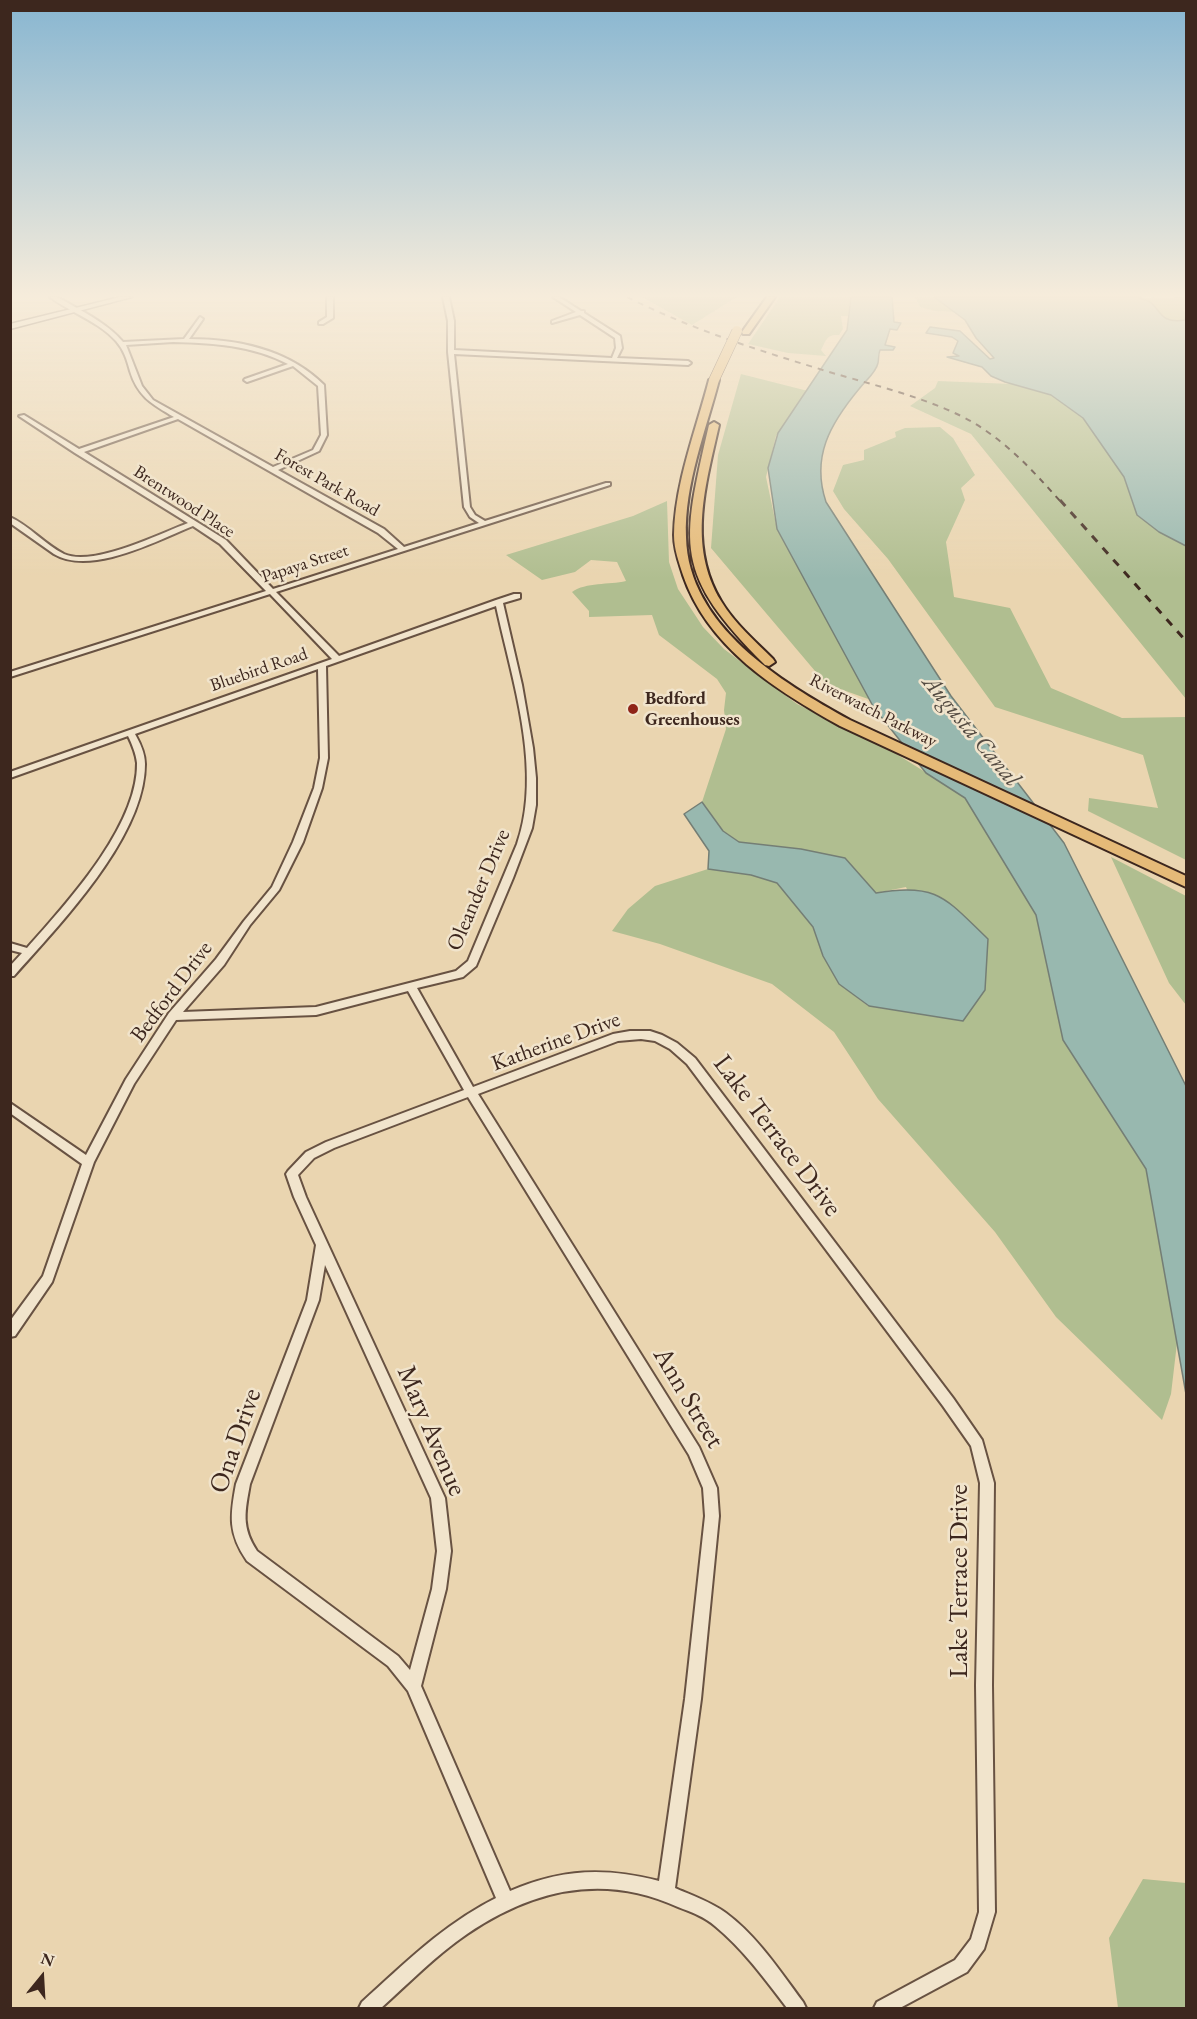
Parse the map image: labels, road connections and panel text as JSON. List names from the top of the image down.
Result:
{
  "streets": {
    "main road": ["Riverwatch Parkway"],
    "street": [
      "Forest Park Road",
      "Brentwood Place",
      "Papaya Street",
      "Bluebird Road",
      "Oleander Drive",
      "Bedford Drive",
      "Katherine Drive",
      "Lake Terrace Drive",
      "Ann Street",
      "Mary Avenue",
      "Ona Drive"
    ]
  },
  "crossings": [
    ["Forest Park Road", "Papaya Street"],
    ["Brentwood Place", "Papaya Street"],
    ["Brentwood Place", "Bluebird Road"],
    ["Bluebird Road", "Oleander Drive"],
    ["Bluebird Road", "Bedford Drive"],
    ["Oleander Drive", "Bedford Drive"],
    ["Oleander Drive", "Ann Street"],
    ["Katherine Drive", "Lake Terrace Drive"],
    ["Katherine Drive", "Ann Street"],
    ["Katherine Drive", "Mary Avenue"],
    ["Ann Street", "Mary Avenue"],
    ["Mary Avenue", "Ona Drive"]
  ],
  "water": ["Augusta Canal"],
  "places": ["Bedford Greenhouses"],
  "north": "top"
}
